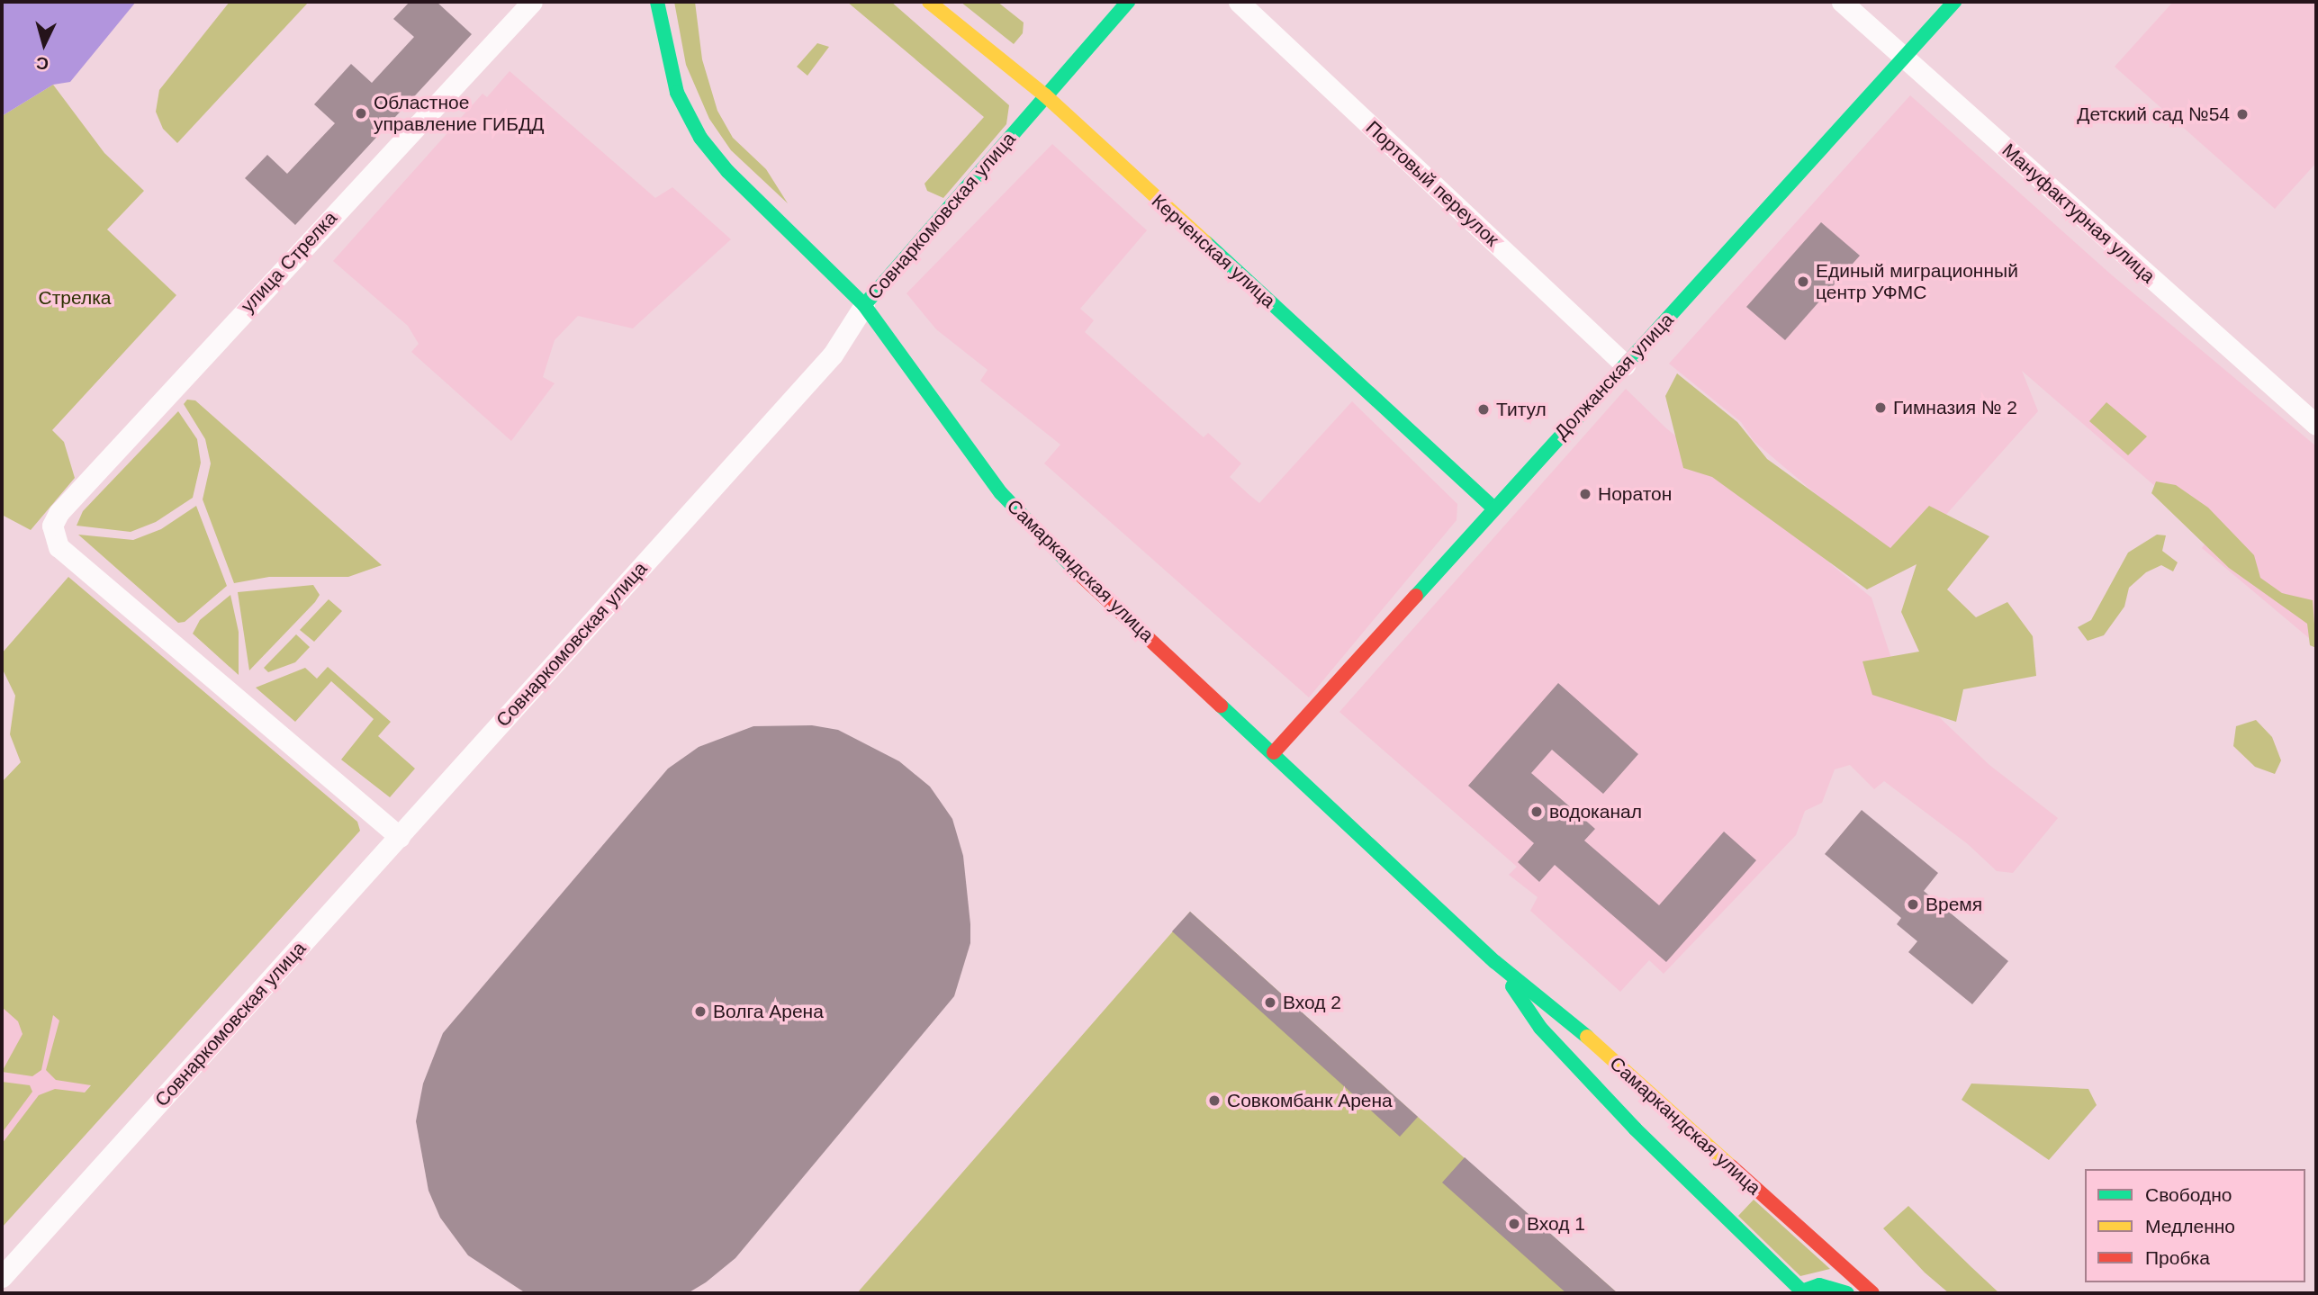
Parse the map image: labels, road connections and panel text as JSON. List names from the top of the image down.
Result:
{
  "streets": {
    "main road": [
      "Совнаркомовская улица",
      "Керченская улица",
      "Должанская улица",
      "Самаркандская улица"
    ],
    "street": ["Портовый переулок", "Мануфактурная улица", "улица Стрелка"]
  },
  "crossings": [
    ["Портовый переулок", "Должанская улица"],
    ["Мануфактурная улица", "Должанская улица"],
    ["Совнаркомовская улица", "Керченская улица"],
    ["Совнаркомовская улица", "улица Стрелка"],
    ["Совнаркомовская улица", "Самаркандская улица"],
    ["Керченская улица", "Должанская улица"],
    ["Должанская улица", "Самаркандская улица"]
  ],
  "parks": ["Стрелка"],
  "places": [
    "Областное управление ГИБДД",
    "Детский сад №54",
    "Единый миграционный центр УФМС",
    "Гимназия № 2",
    "Титул",
    "Норатон",
    "водоканал",
    "Время",
    "Вход 2",
    "Волга Арена",
    "Совкомбанк Арена",
    "Вход 1"
  ],
  "legend": ["Свободно", "Медленно", "Пробка"],
  "north": "bottom"
}
